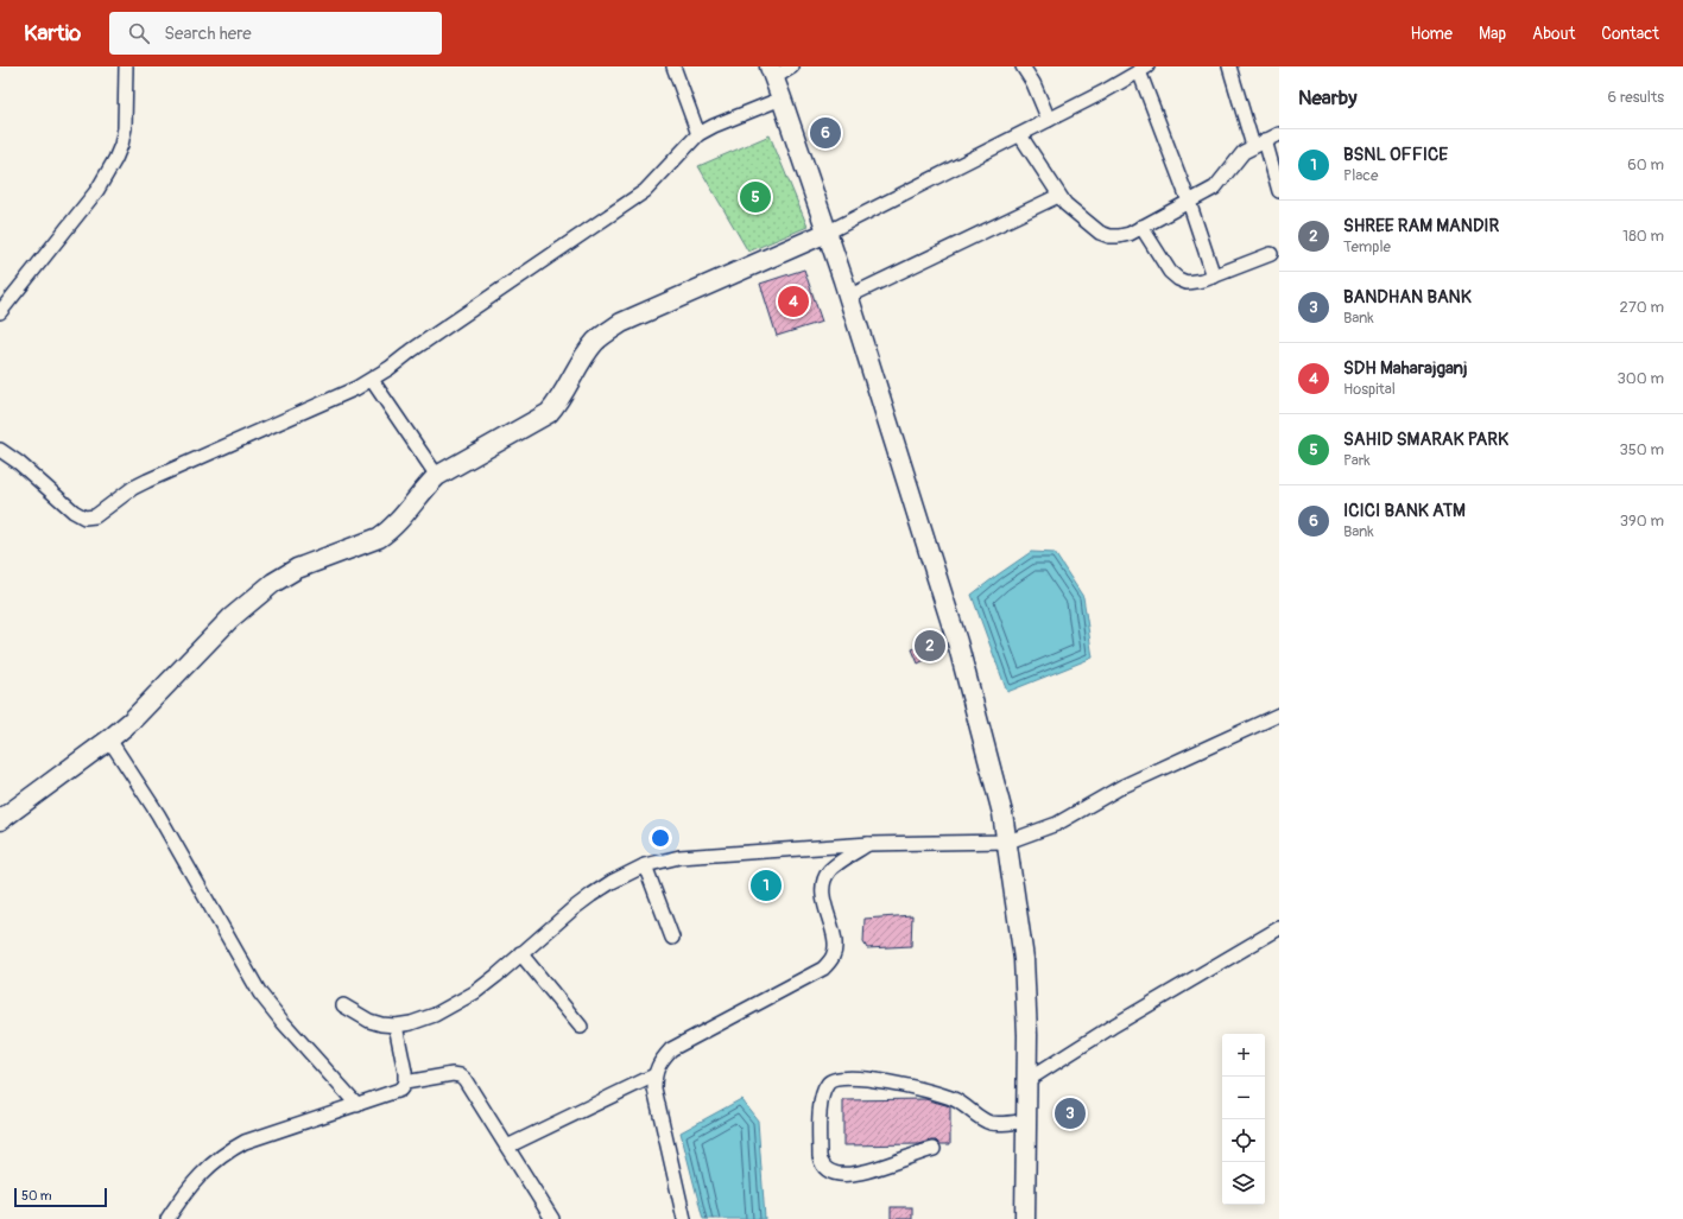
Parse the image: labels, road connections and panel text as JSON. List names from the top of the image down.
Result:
{
  "scale_bar": "50 m",
  "page": {
    "header": "Kartio",
    "search": "Search here",
    "nav": [
      "Home",
      "Map",
      "About",
      "Contact"
    ],
    "heading": ["Nearby", "6 results"],
    "pins": [
      "6",
      "5",
      "4",
      "2",
      "1",
      "3"
    ],
    "list": [
      {
        "mark": "1",
        "name": "BSNL OFFICE",
        "note": "Place",
        "value": "60 m"
      },
      {
        "mark": "2",
        "name": "SHREE RAM MANDIR",
        "note": "Temple",
        "value": "180 m"
      },
      {
        "mark": "3",
        "name": "BANDHAN BANK",
        "note": "Bank",
        "value": "270 m"
      },
      {
        "mark": "4",
        "name": "SDH Maharajganj",
        "note": "Hospital",
        "value": "300 m"
      },
      {
        "mark": "5",
        "name": "SAHID SMARAK PARK",
        "note": "Park",
        "value": "350 m"
      },
      {
        "mark": "6",
        "name": "ICICI BANK ATM",
        "note": "Bank",
        "value": "390 m"
      }
    ],
    "map_buttons": ["+", "−"],
    "scale": "50 m"
  }
}
